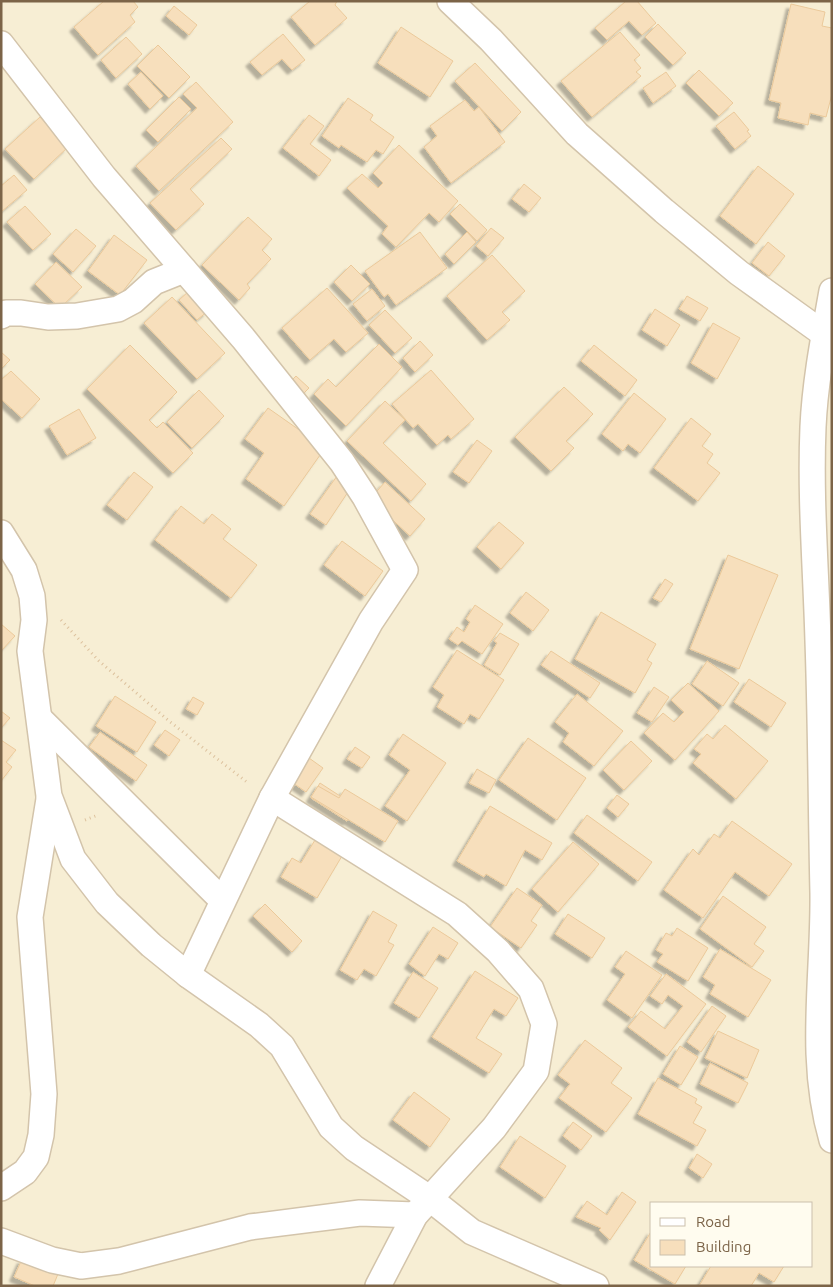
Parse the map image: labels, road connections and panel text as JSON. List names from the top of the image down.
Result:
{
  "legend": ["Road", "Building"]
}
